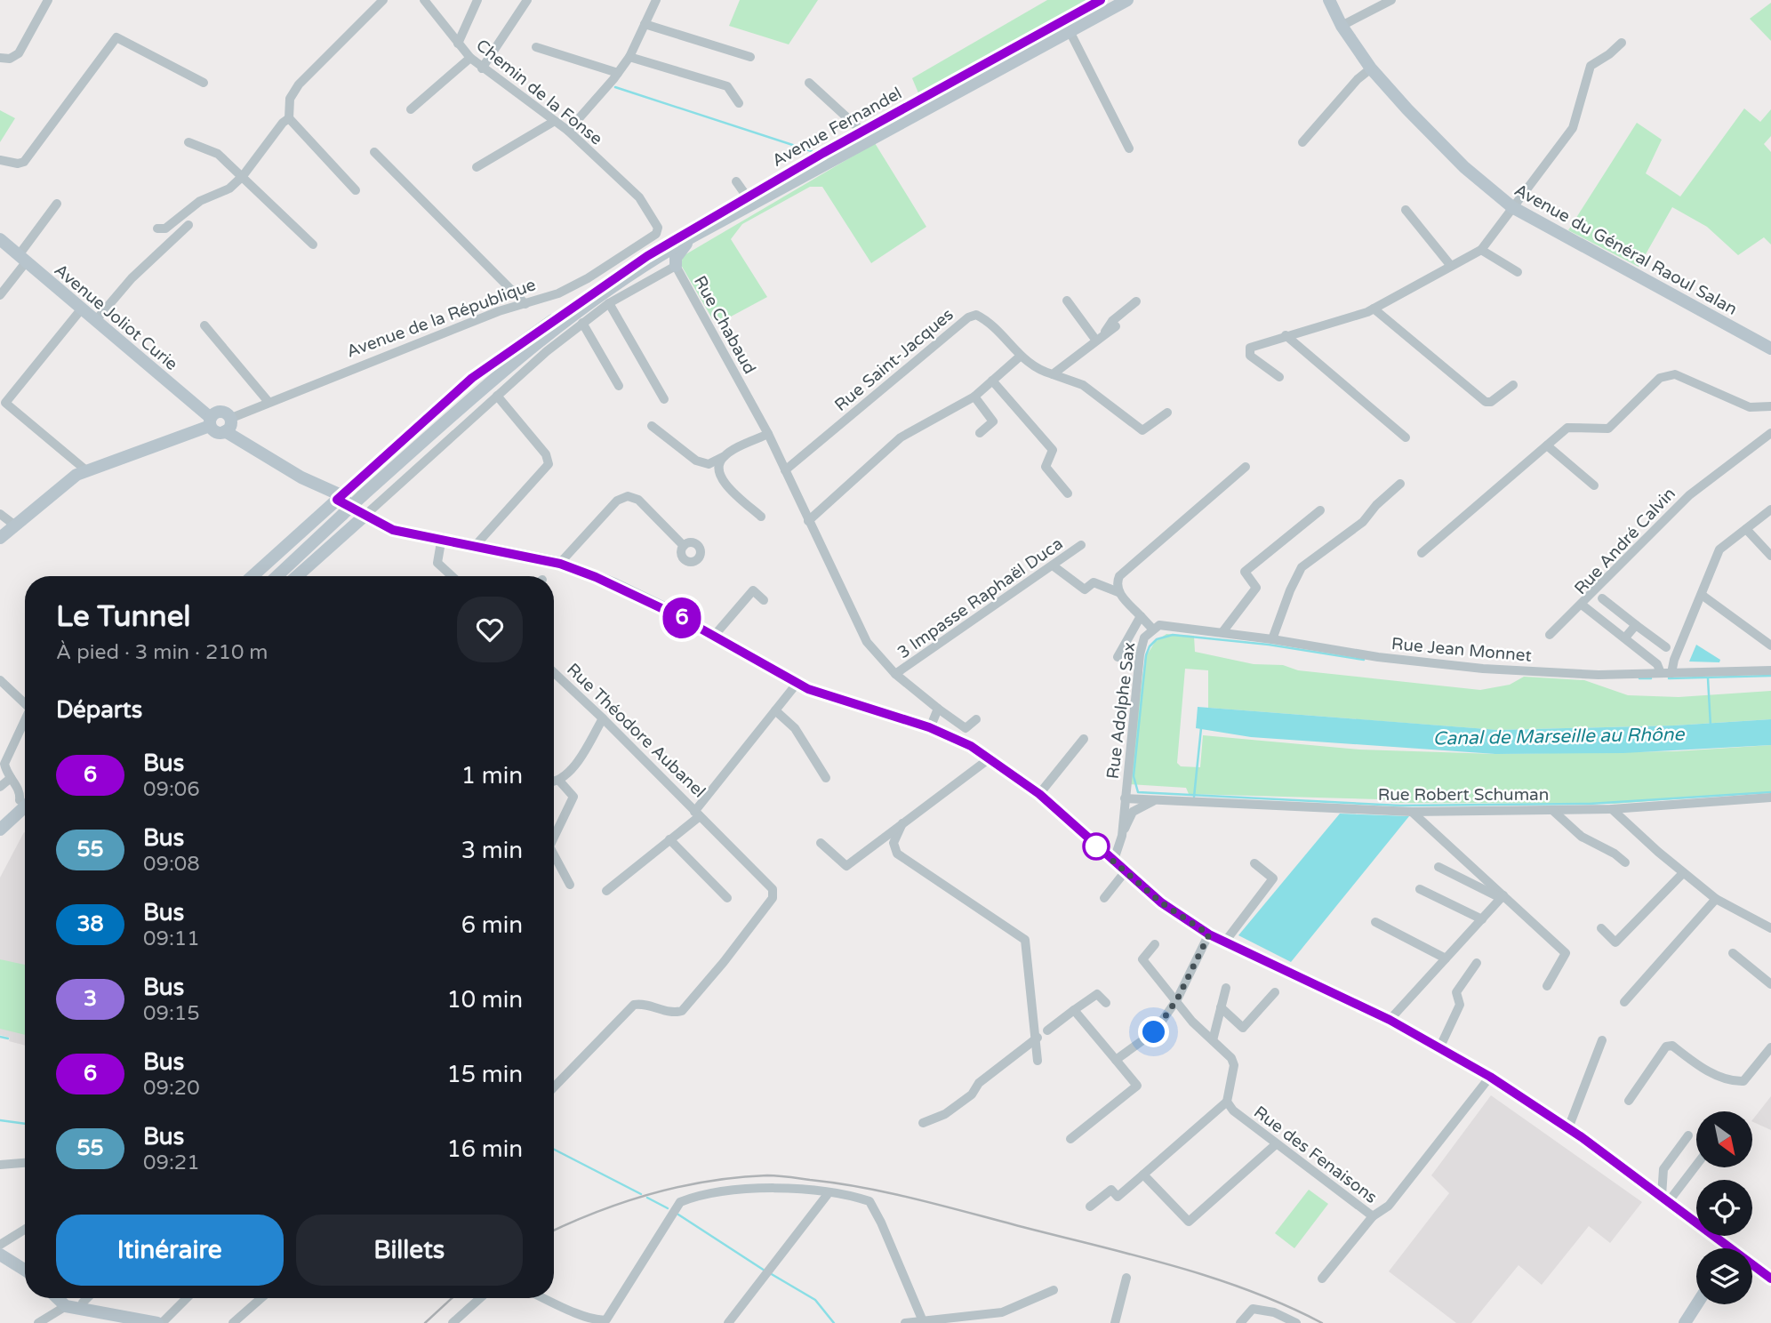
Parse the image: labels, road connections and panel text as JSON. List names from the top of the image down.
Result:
{
  "streets": {
    "main road": ["Avenue Fernandel", "Avenue du Général Raoul Salan", "Avenue Joliot Curie"],
    "street": [
      "Chemin de la Fonse",
      "Avenue de la République",
      "Rue Chabaud",
      "Rue Saint-Jacques",
      "Rue André Calvin",
      "3 Impasse Raphaël Duca",
      "Rue Jean Monnet",
      "Rue Adolphe Sax",
      "Rue Théodore Aubanel",
      "Rue Robert Schuman",
      "Rue des Fenaisons"
    ]
  },
  "crossings": [
    ["Chemin de la Fonse", "Avenue de la République"],
    ["Avenue Fernandel", "Rue Chabaud"],
    ["Avenue Joliot Curie", "Avenue de la République"],
    ["Rue Chabaud", "Rue Saint-Jacques"],
    ["Rue Chabaud", "3 Impasse Raphaël Duca"],
    ["Rue André Calvin", "Rue Jean Monnet"],
    ["Rue Jean Monnet", "Rue Adolphe Sax"],
    ["Rue Adolphe Sax", "Rue Robert Schuman"]
  ],
  "water": ["Canal de Marseille au Rhône"],
  "lines": ["bus line 6"],
  "north": "bottom right",
  "page": {
    "on_map": "6",
    "heading": [
      ["Le Tunnel", "À pied · 3 min · 210 m"],
      "Départs"
    ],
    "list": [
      {
        "mark": "6",
        "name": "Bus",
        "note": "09:06",
        "value": "1 min"
      },
      {
        "mark": "55",
        "name": "Bus",
        "note": "09:08",
        "value": "3 min"
      },
      {
        "mark": "38",
        "name": "Bus",
        "note": "09:11",
        "value": "6 min"
      },
      {
        "mark": "3",
        "name": "Bus",
        "note": "09:15",
        "value": "10 min"
      },
      {
        "mark": "6",
        "name": "Bus",
        "note": "09:20",
        "value": "15 min"
      },
      {
        "mark": "55",
        "name": "Bus",
        "note": "09:21",
        "value": "16 min"
      }
    ],
    "buttons": ["Itinéraire", "Billets"]
  }
}
